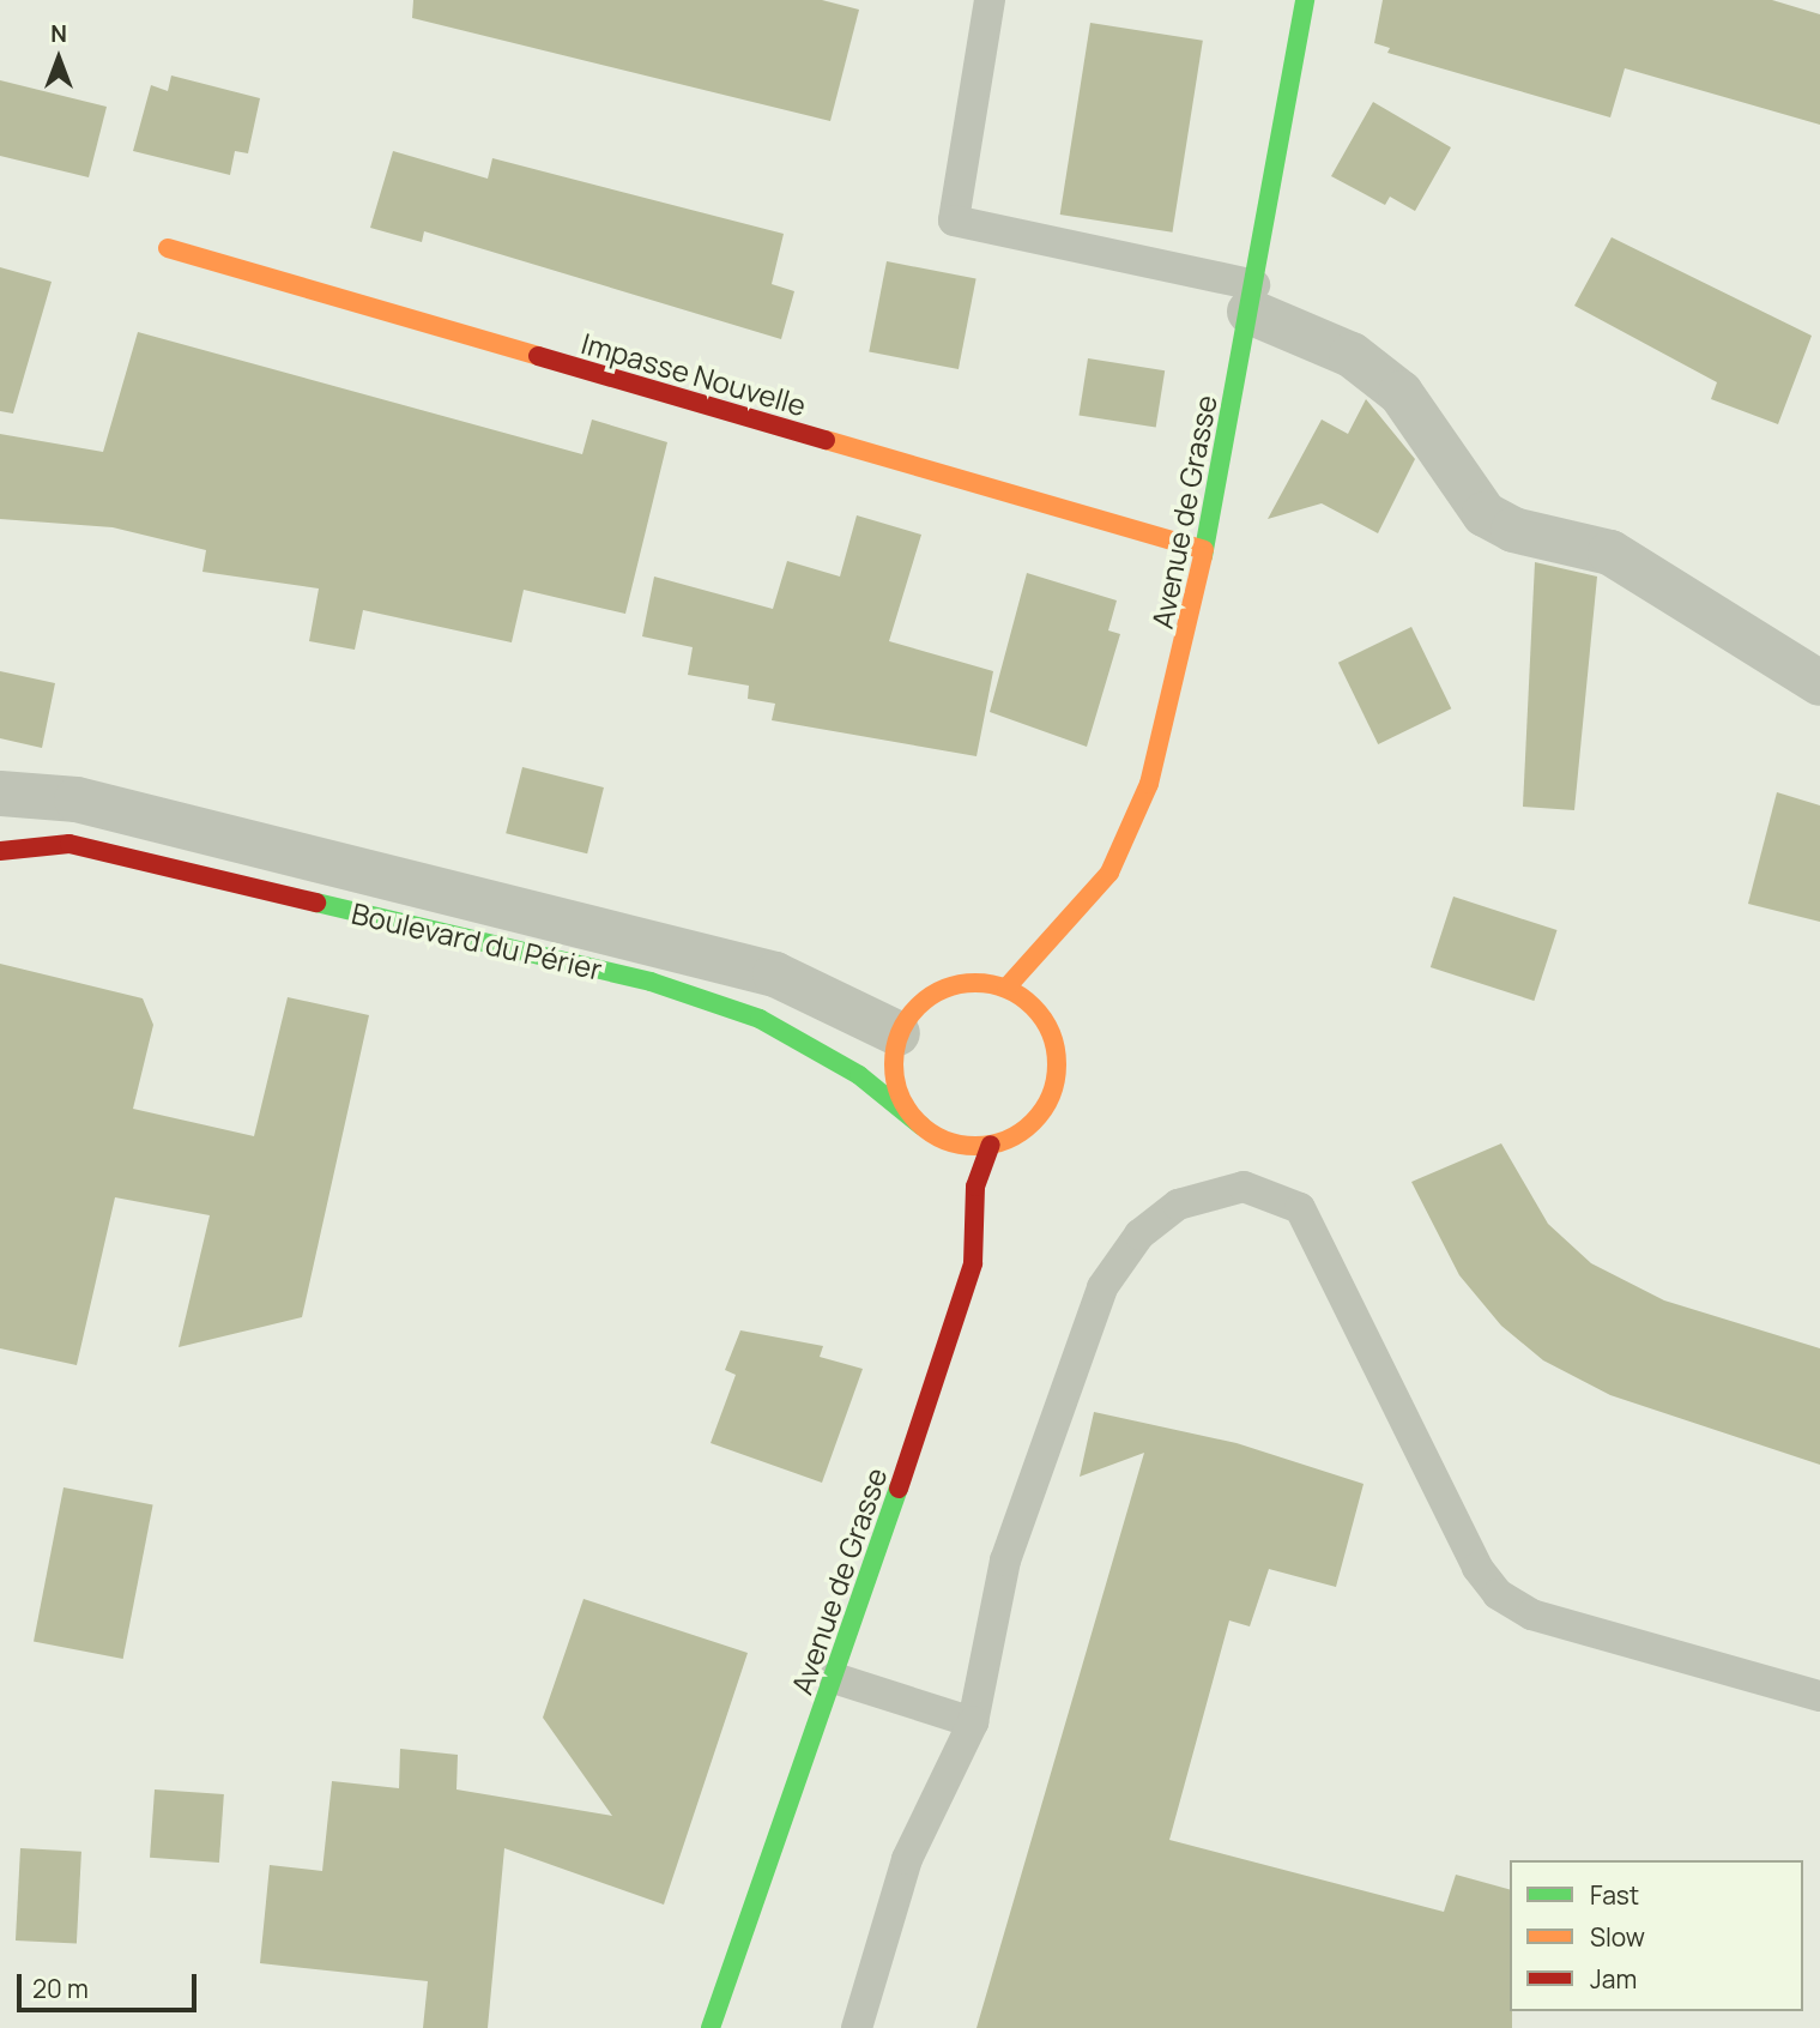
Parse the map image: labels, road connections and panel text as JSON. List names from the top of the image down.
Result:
{
  "streets": {
    "street": ["Impasse Nouvelle", "Avenue de Grasse", "Boulevard du Périer"]
  },
  "crossings": [
    ["Impasse Nouvelle", "Avenue de Grasse"],
    ["Avenue de Grasse", "Boulevard du Périer"]
  ],
  "legend": ["Fast", "Slow", "Jam"],
  "scale_bar": "20 m",
  "north": "top"
}
